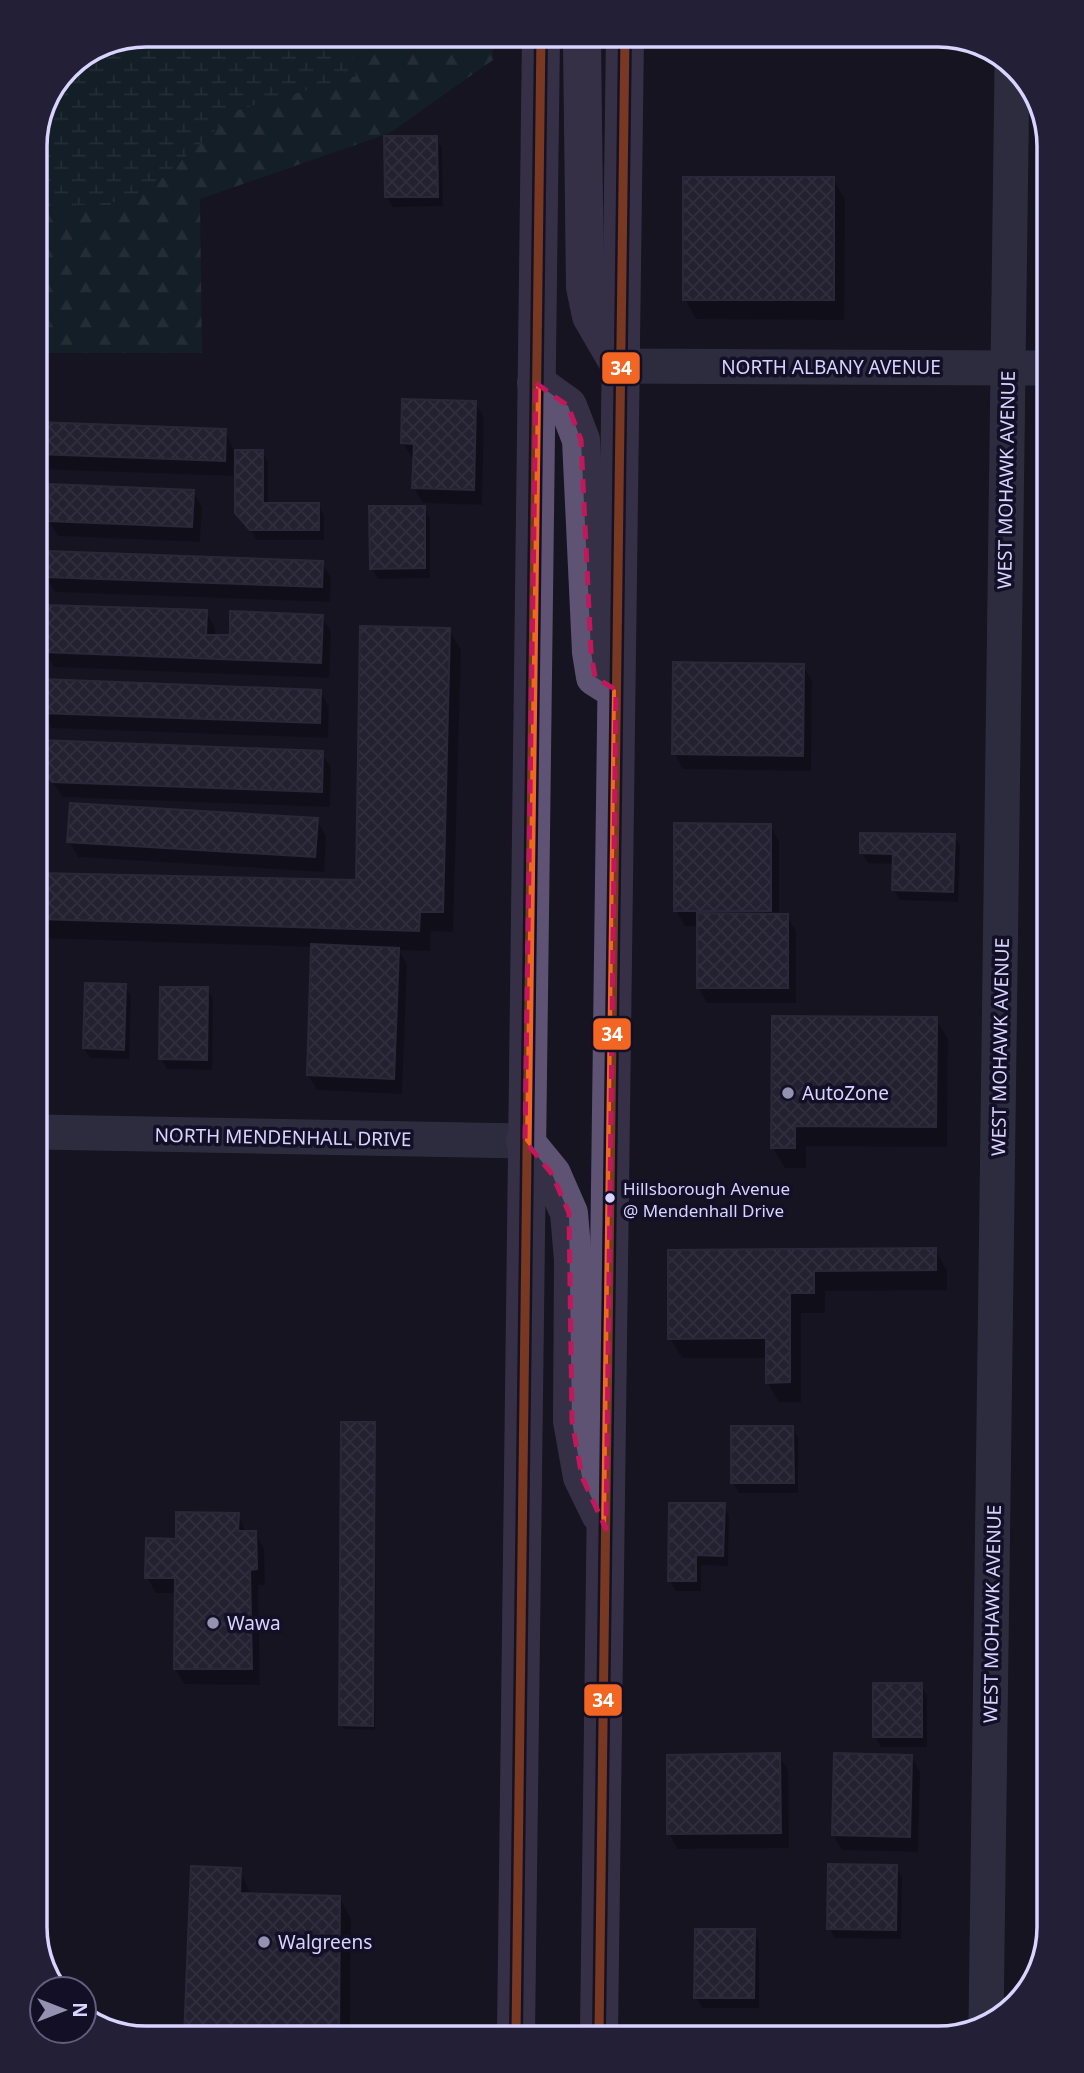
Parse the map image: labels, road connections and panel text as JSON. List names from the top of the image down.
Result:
{
  "streets": {
    "street": ["NORTH ALBANY AVENUE", "WEST MOHAWK AVENUE", "NORTH MENDENHALL DRIVE"]
  },
  "crossings": [
    ["NORTH ALBANY AVENUE", "WEST MOHAWK AVENUE"]
  ],
  "places": [
    "AutoZone",
    "Hillsborough Avenue @ Mendenhall Drive",
    "Wawa",
    "Walgreens"
  ],
  "lines": ["transit line 34"],
  "north": "right"
}
